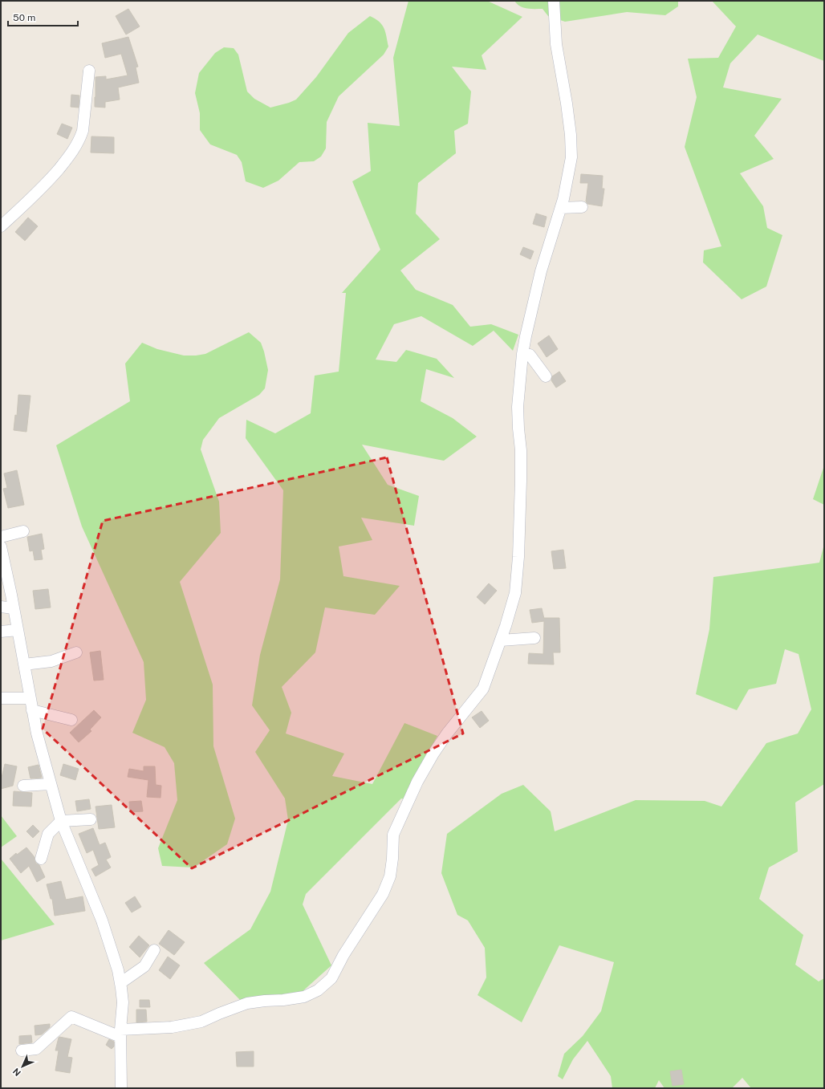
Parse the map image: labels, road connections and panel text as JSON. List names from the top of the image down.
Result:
{
  "scale_bar": "50 m",
  "north": "bottom left"
}
